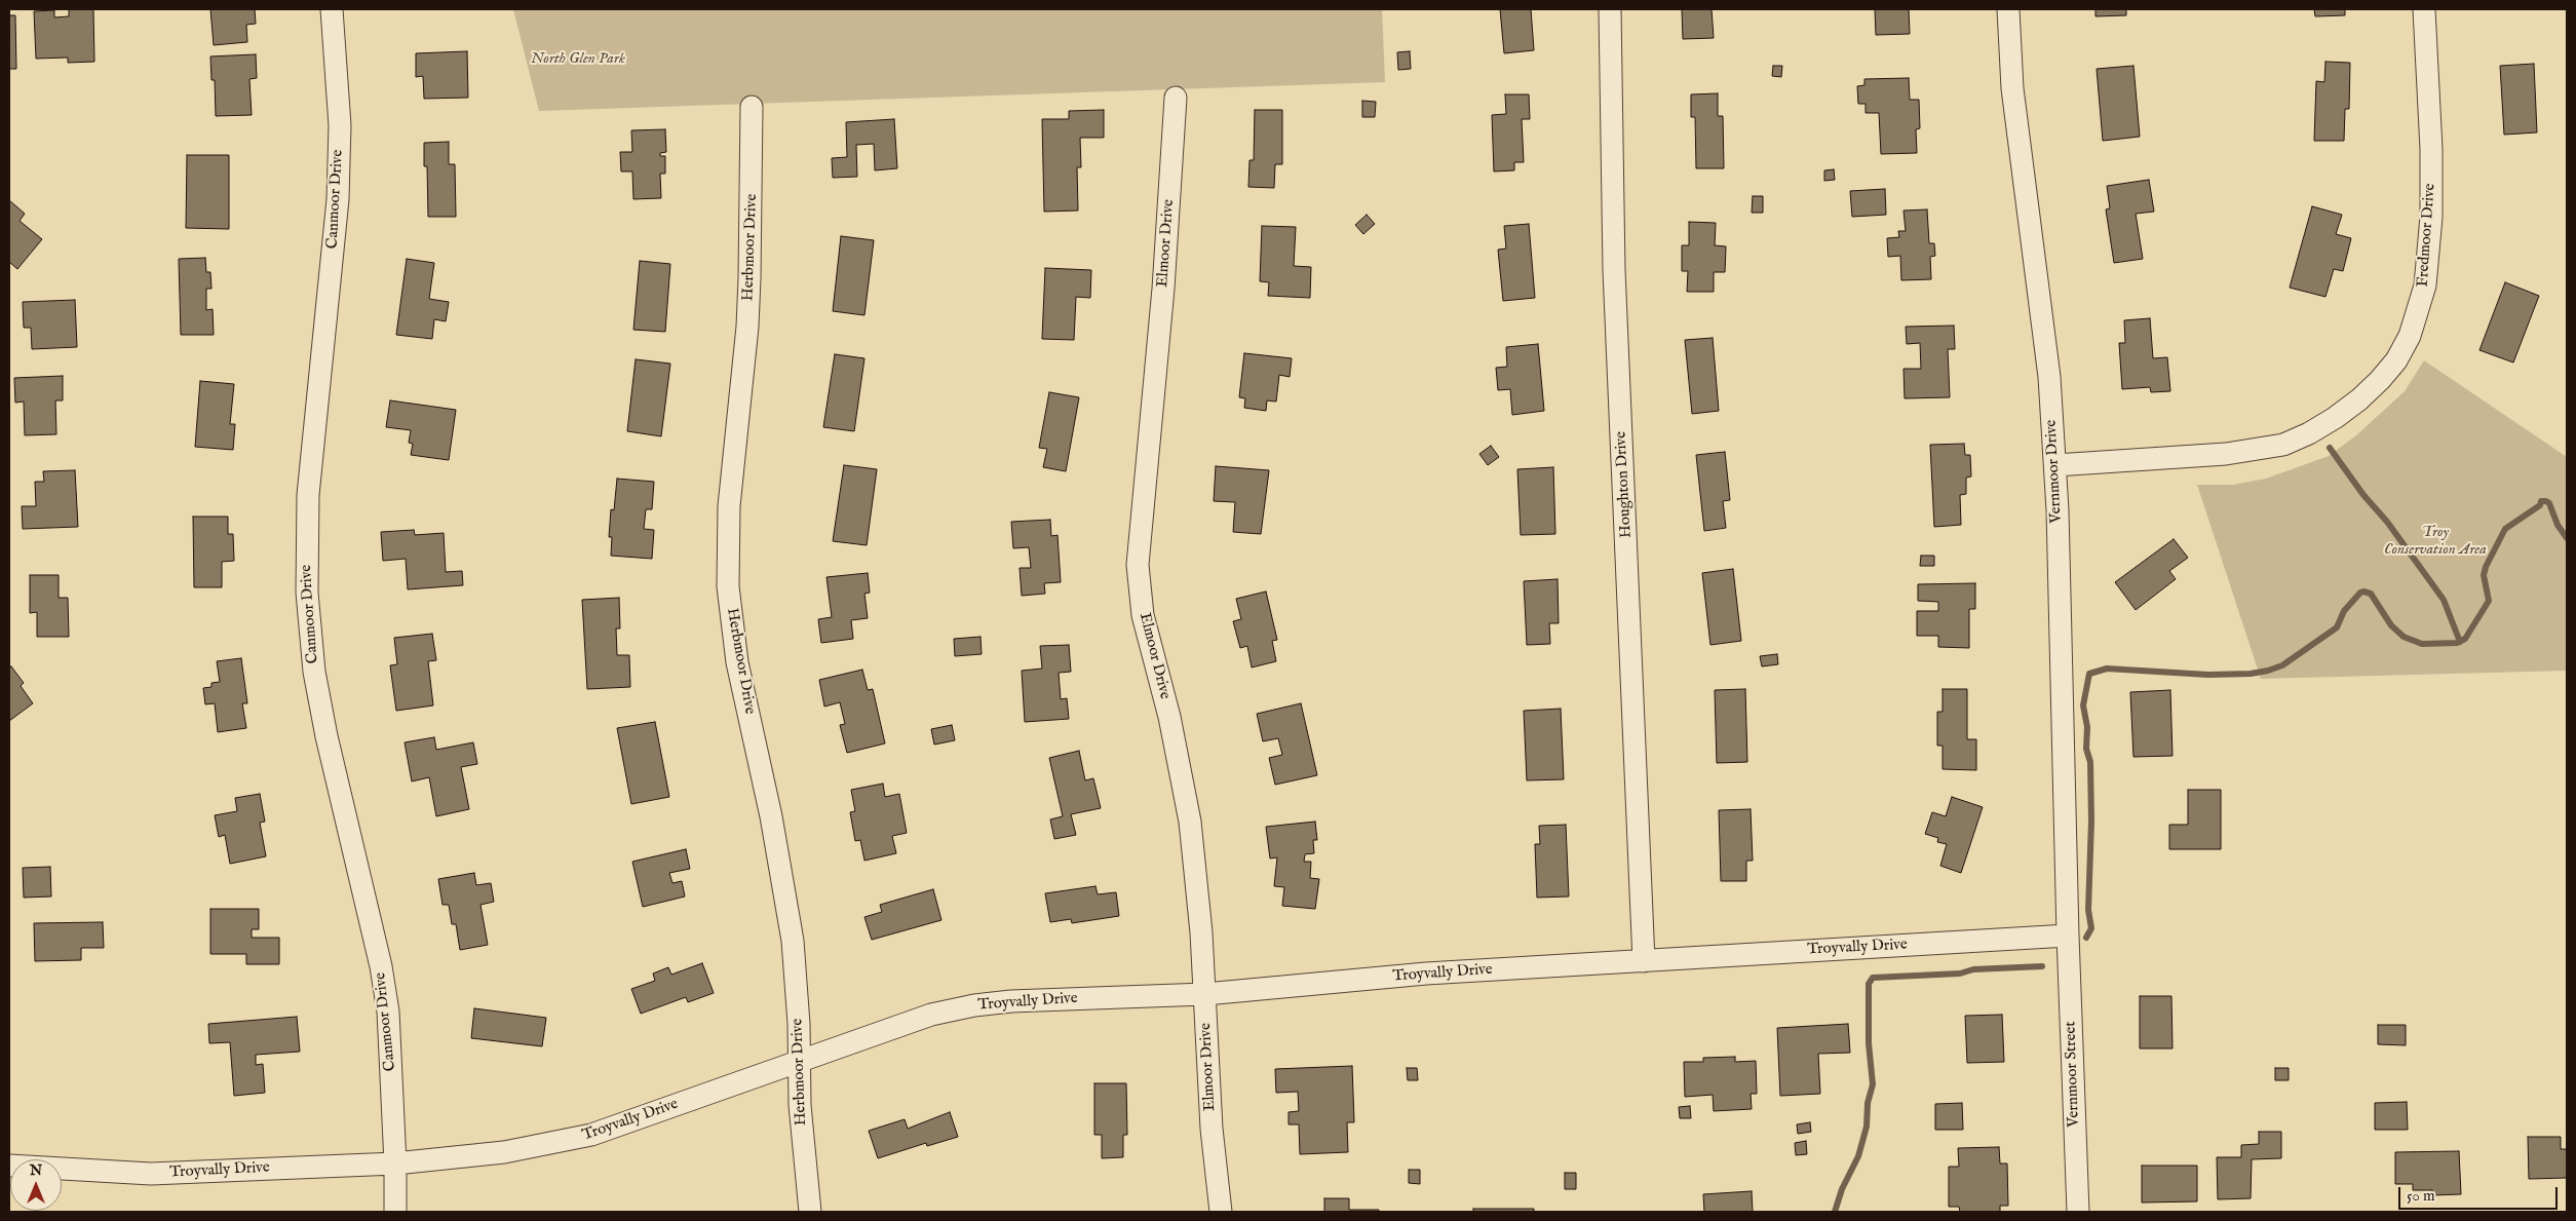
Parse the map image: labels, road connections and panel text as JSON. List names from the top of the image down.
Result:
{
  "streets": {
    "street": [
      "Canmoor Drive",
      "Fredmoor Drive",
      "Elmoor Drive",
      "Herbmoor Drive",
      "Vernmoor Drive",
      "Houghton Drive",
      "Troyvally Drive",
      "Vernmoor Street"
    ]
  },
  "crossings": [
    ["Canmoor Drive", "Troyvally Drive"],
    ["Fredmoor Drive", "Vernmoor Drive"],
    ["Elmoor Drive", "Troyvally Drive"],
    ["Herbmoor Drive", "Troyvally Drive"],
    ["Vernmoor Drive", "Troyvally Drive"],
    ["Vernmoor Drive", "Vernmoor Street"],
    ["Houghton Drive", "Troyvally Drive"],
    ["Troyvally Drive", "Vernmoor Street"]
  ],
  "parks": ["North Glen Park", "Troy Conservation Area"],
  "scale_bar": "50 m",
  "north": "top"
}
